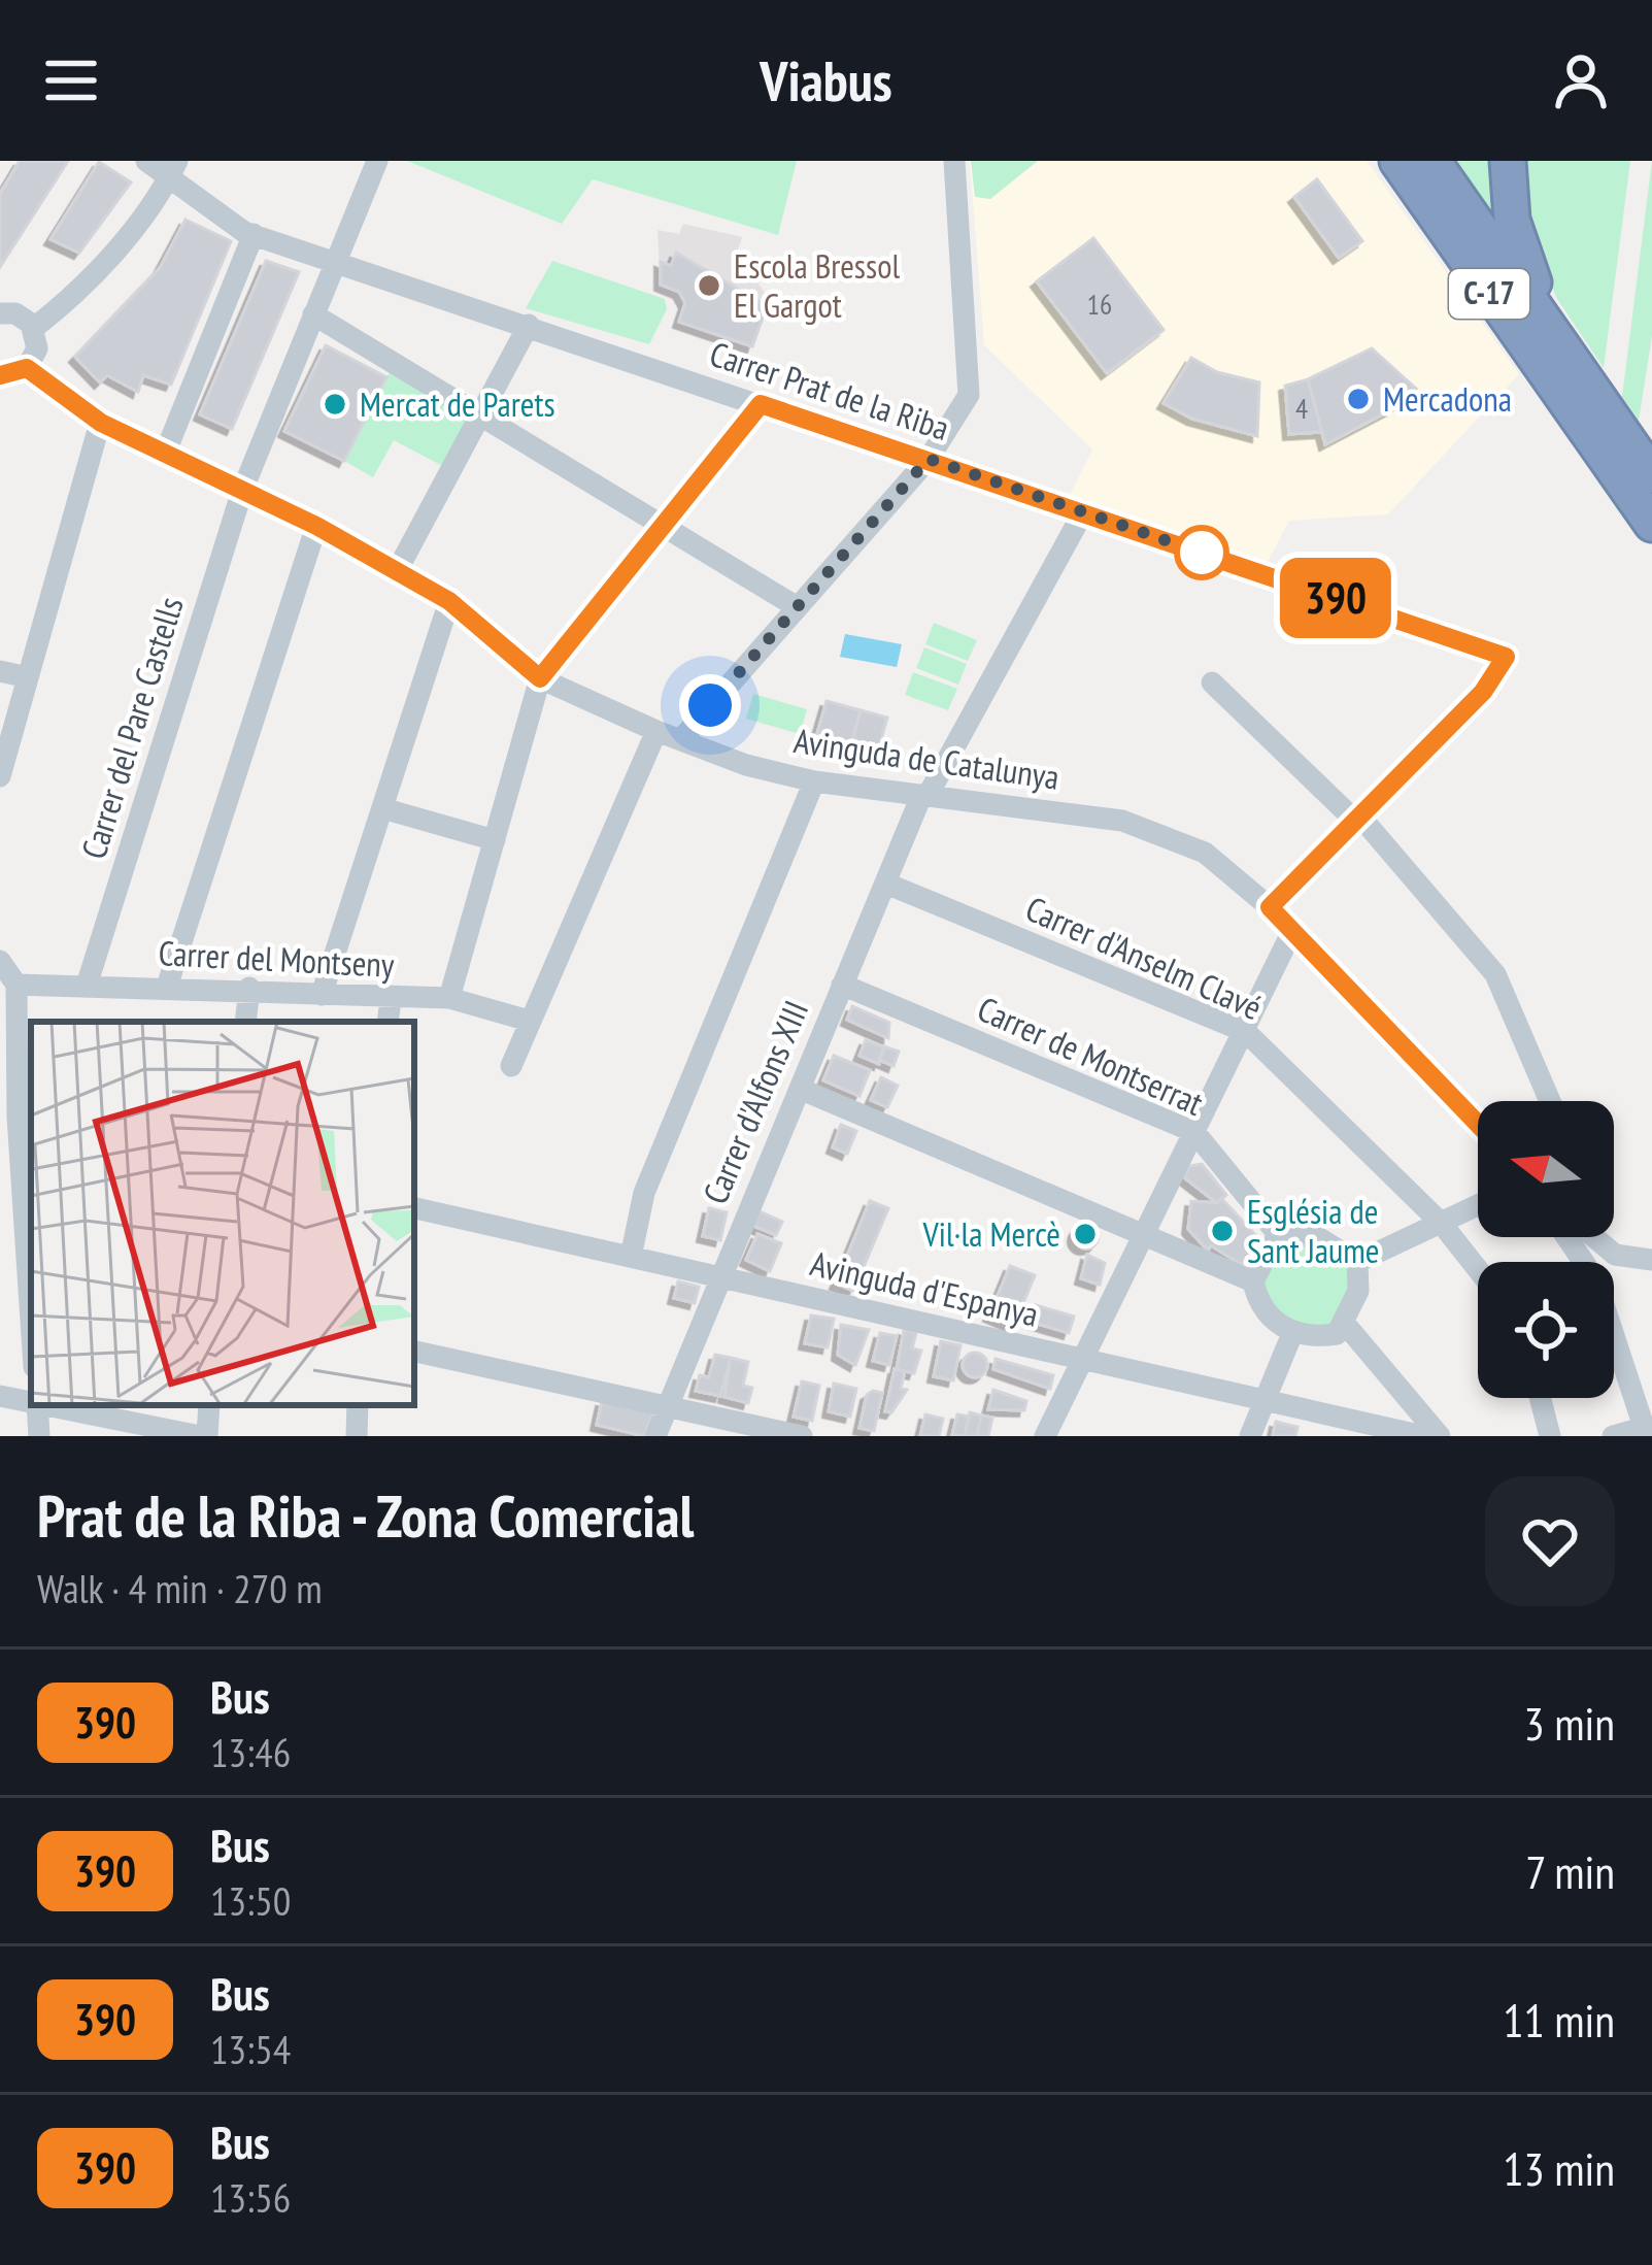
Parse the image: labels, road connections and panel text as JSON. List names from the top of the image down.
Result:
{
  "streets": {
    "highway": ["C-17"],
    "street": [
      "Carrer Prat de la Riba",
      "Carrer del Pare Castells",
      "Avinguda de Catalunya",
      "Carrer d'Anselm Clavé",
      "Carrer del Montseny",
      "Carrer de Montserrat",
      "Carrer d'Alfons XIII",
      "Avinguda d'Espanya"
    ]
  },
  "crossings": [
    ["Carrer Prat de la Riba", "Carrer del Pare Castells"],
    ["Carrer Prat de la Riba", "Carrer d'Alfons XIII"],
    ["Carrer del Pare Castells", "Avinguda de Catalunya"],
    ["Carrer del Pare Castells", "Carrer del Montseny"],
    ["Avinguda de Catalunya", "Carrer d'Alfons XIII"],
    ["Carrer d'Anselm Clavé", "Carrer d'Alfons XIII"],
    ["Carrer de Montserrat", "Carrer d'Alfons XIII"],
    ["Carrer d'Alfons XIII", "Avinguda d'Espanya"]
  ],
  "places": [
    "Escola Bressol El Gargot",
    "Mercadona",
    "Mercat de Parets",
    "Església de Sant Jaume",
    "Vil·la Mercè"
  ],
  "lines": ["bus line 390"],
  "house_numbers": ["16", "4"],
  "north": "left",
  "page": {
    "header": "Viabus",
    "on_map": "390",
    "heading": ["Prat de la Riba - Zona Comercial", "Walk · 4 min · 270 m"],
    "list": [
      {
        "mark": "390",
        "name": "Bus",
        "note": "13:46",
        "value": "3 min"
      },
      {
        "mark": "390",
        "name": "Bus",
        "note": "13:50",
        "value": "7 min"
      },
      {
        "mark": "390",
        "name": "Bus",
        "note": "13:54",
        "value": "11 min"
      },
      {
        "mark": "390",
        "name": "Bus",
        "note": "13:56",
        "value": "13 min"
      }
    ]
  }
}
